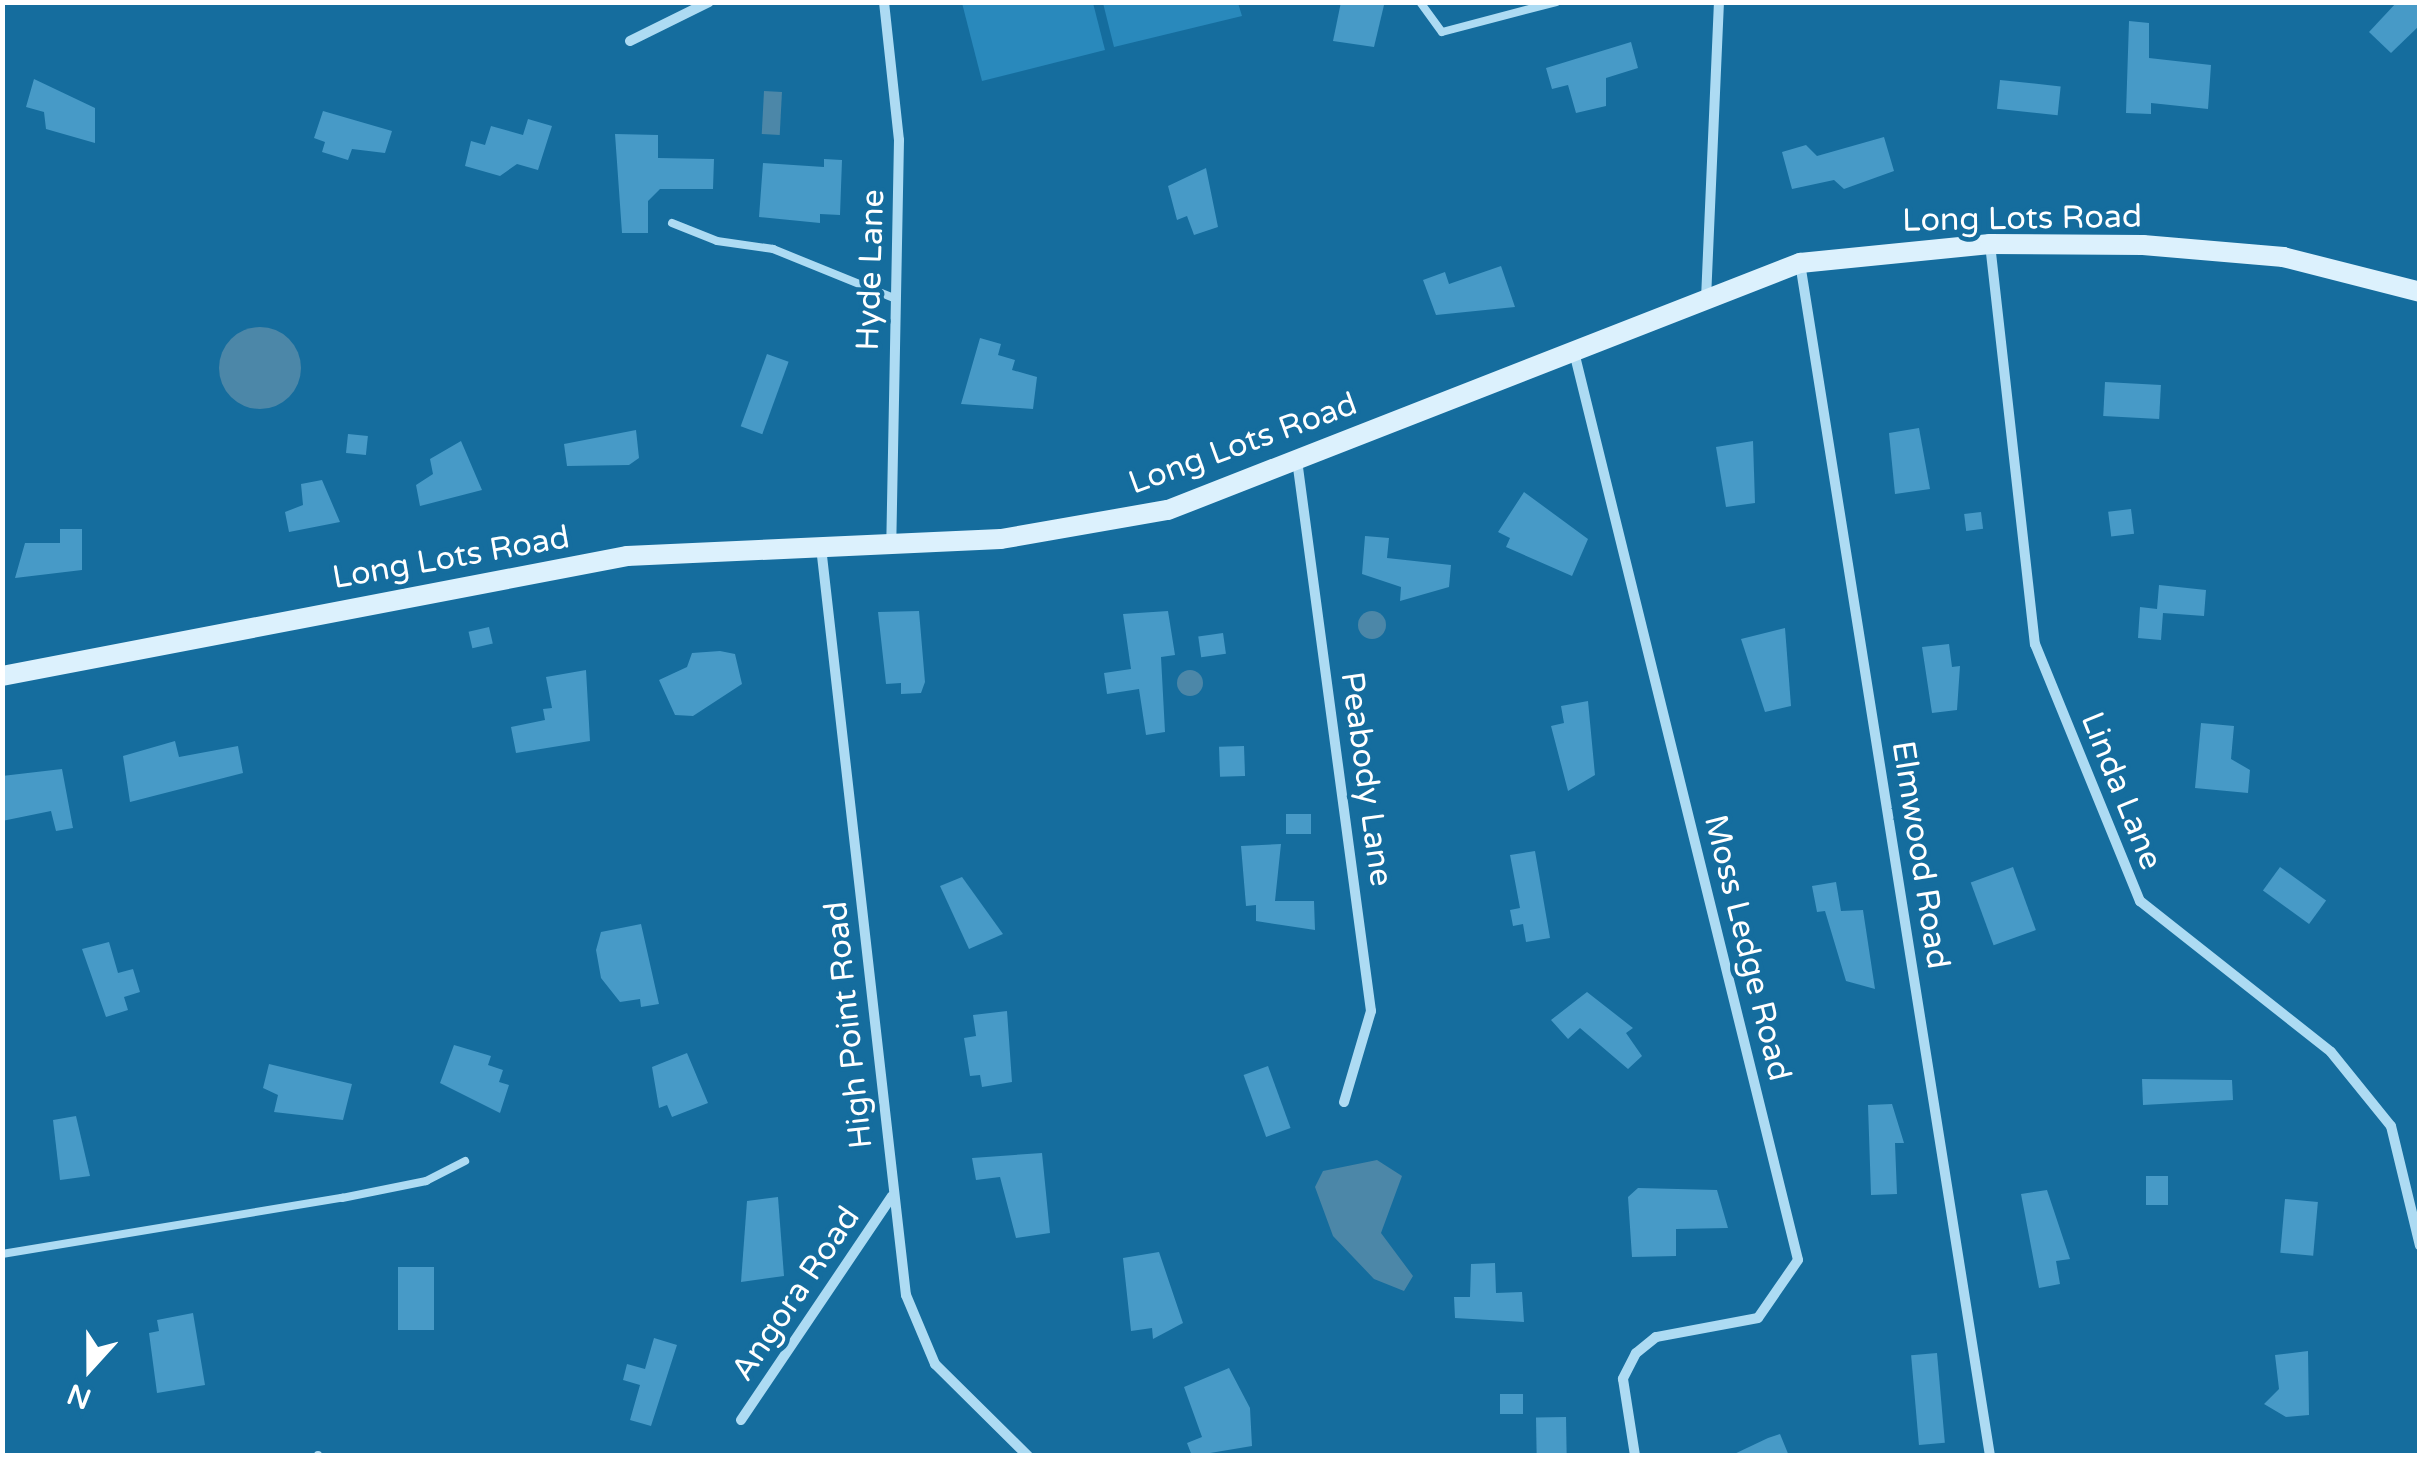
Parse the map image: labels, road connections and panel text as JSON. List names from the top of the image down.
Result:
{
  "streets": {
    "main road": ["Long Lots Road"],
    "street": [
      "Hyde Lane",
      "Peabody Lane",
      "Linda Lane",
      "Elmwood Road",
      "Moss Ledge Road",
      "High Point Road",
      "Angora Road"
    ]
  },
  "crossings": [
    ["Long Lots Road", "Hyde Lane"],
    ["Long Lots Road", "Peabody Lane"],
    ["Long Lots Road", "Linda Lane"],
    ["Long Lots Road", "Elmwood Road"],
    ["Long Lots Road", "Moss Ledge Road"],
    ["Long Lots Road", "High Point Road"],
    ["High Point Road", "Angora Road"]
  ],
  "north": "bottom"
}
